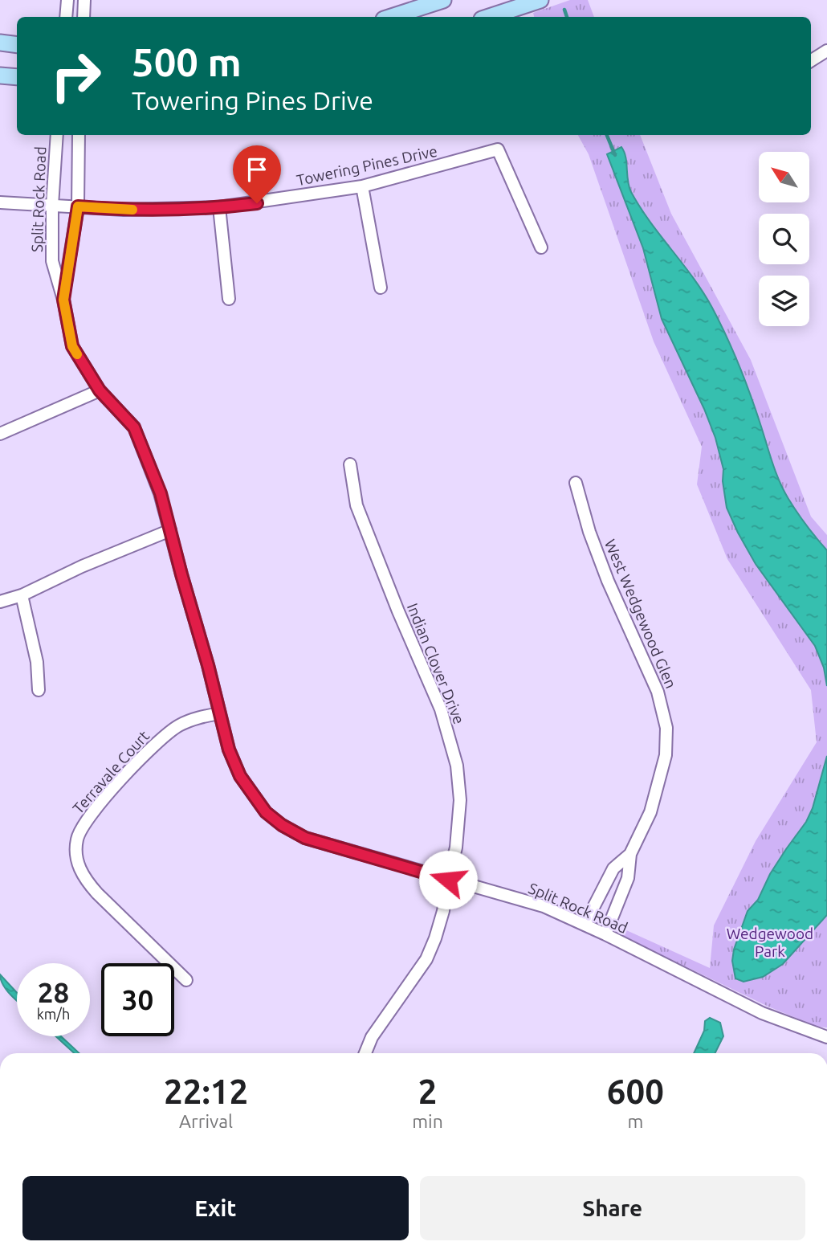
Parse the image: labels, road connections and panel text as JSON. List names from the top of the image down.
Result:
{
  "streets": {
    "street": [
      "Towering Pines Drive",
      "Split Rock Road",
      "West Wedgewood Glen",
      "Indian Clover Drive",
      "Terravale Court"
    ]
  },
  "crossings": [
    ["Towering Pines Drive", "Split Rock Road"],
    ["Split Rock Road", "West Wedgewood Glen"],
    ["Split Rock Road", "Indian Clover Drive"],
    ["Split Rock Road", "Terravale Court"]
  ],
  "parks": ["Wedgewood Park"],
  "north": "top left",
  "page": {
    "turn": ["500 m", "Towering Pines Drive"],
    "speed": "28 km/h",
    "limit": "30",
    "eta": [
      "22:12",
      "Arrival",
      "2",
      "min",
      "600",
      "m"
    ],
    "buttons": ["Exit", "Share"]
  }
}
